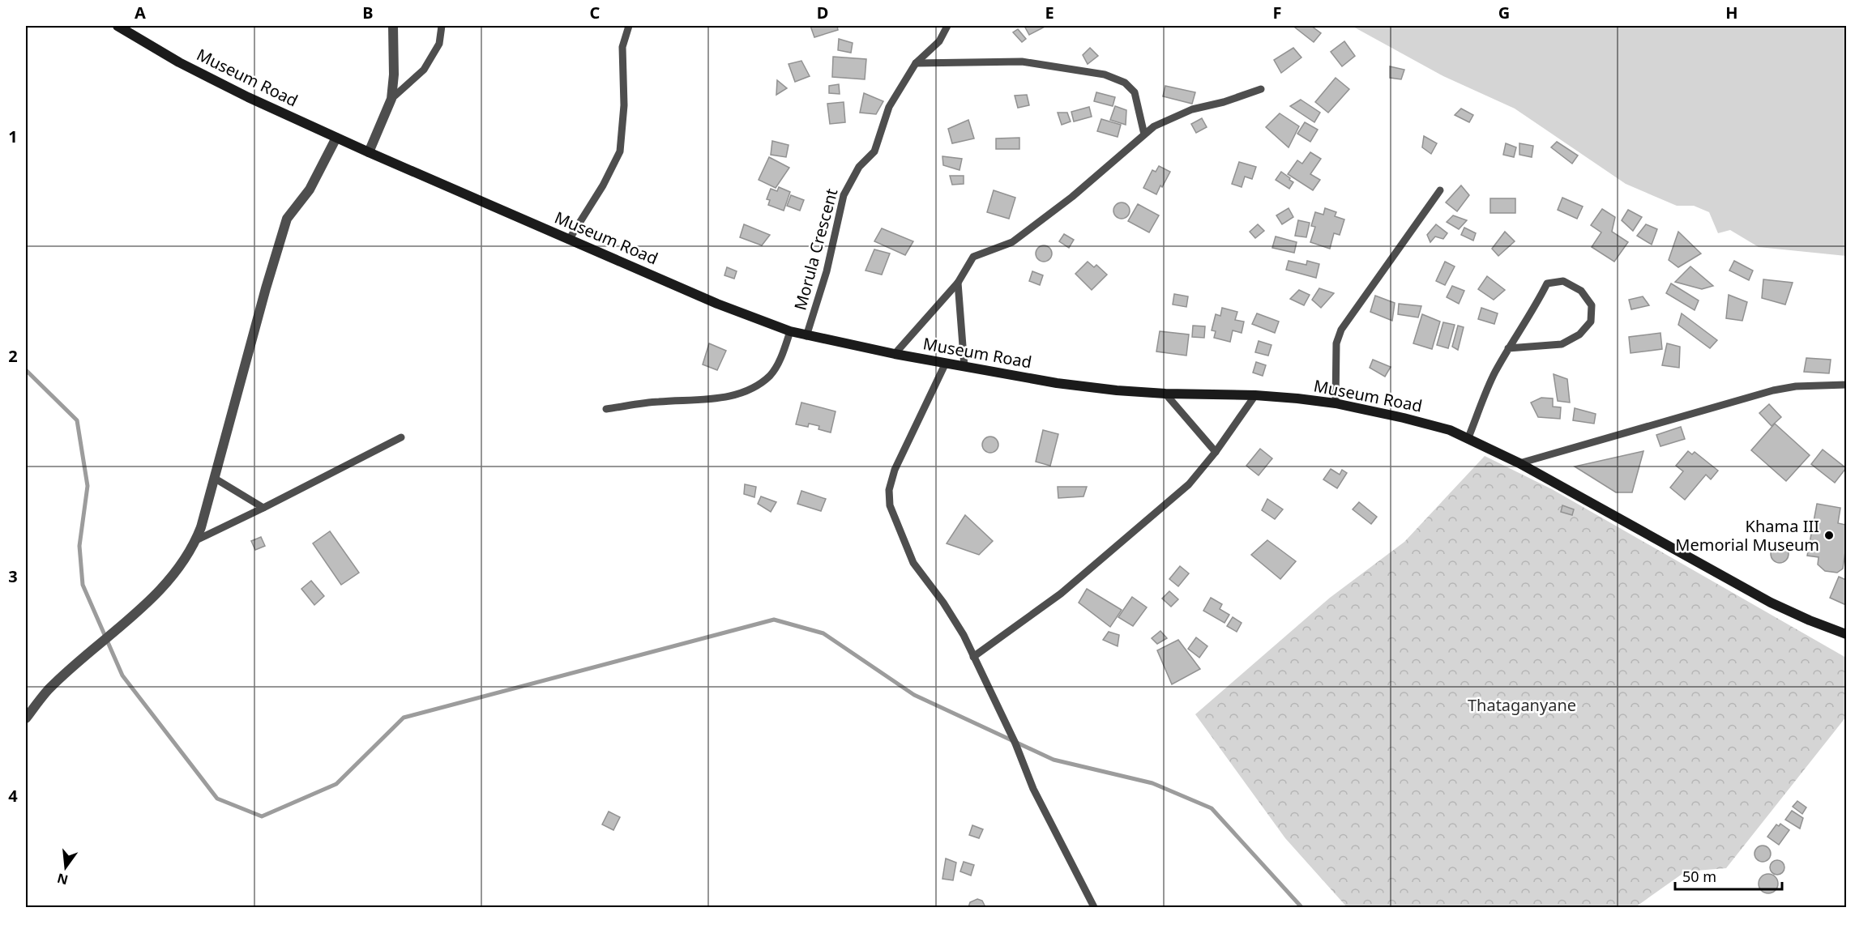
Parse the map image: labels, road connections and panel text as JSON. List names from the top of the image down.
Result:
{
  "streets": {
    "street": ["Museum Road"],
    "lane": ["Morula Crescent"]
  },
  "crossings": [
    ["Museum Road", "Morula Crescent"]
  ],
  "parks": ["Thataganyane"],
  "places": ["Khama III Memorial Museum"],
  "scale_bar": "50 m",
  "north": "bottom",
  "grid": {
    "columns": [
      "A",
      "B",
      "C",
      "D",
      "E",
      "F",
      "G",
      "H"
    ],
    "rows": [
      "1",
      "2",
      "3",
      "4"
    ]
  }
}
